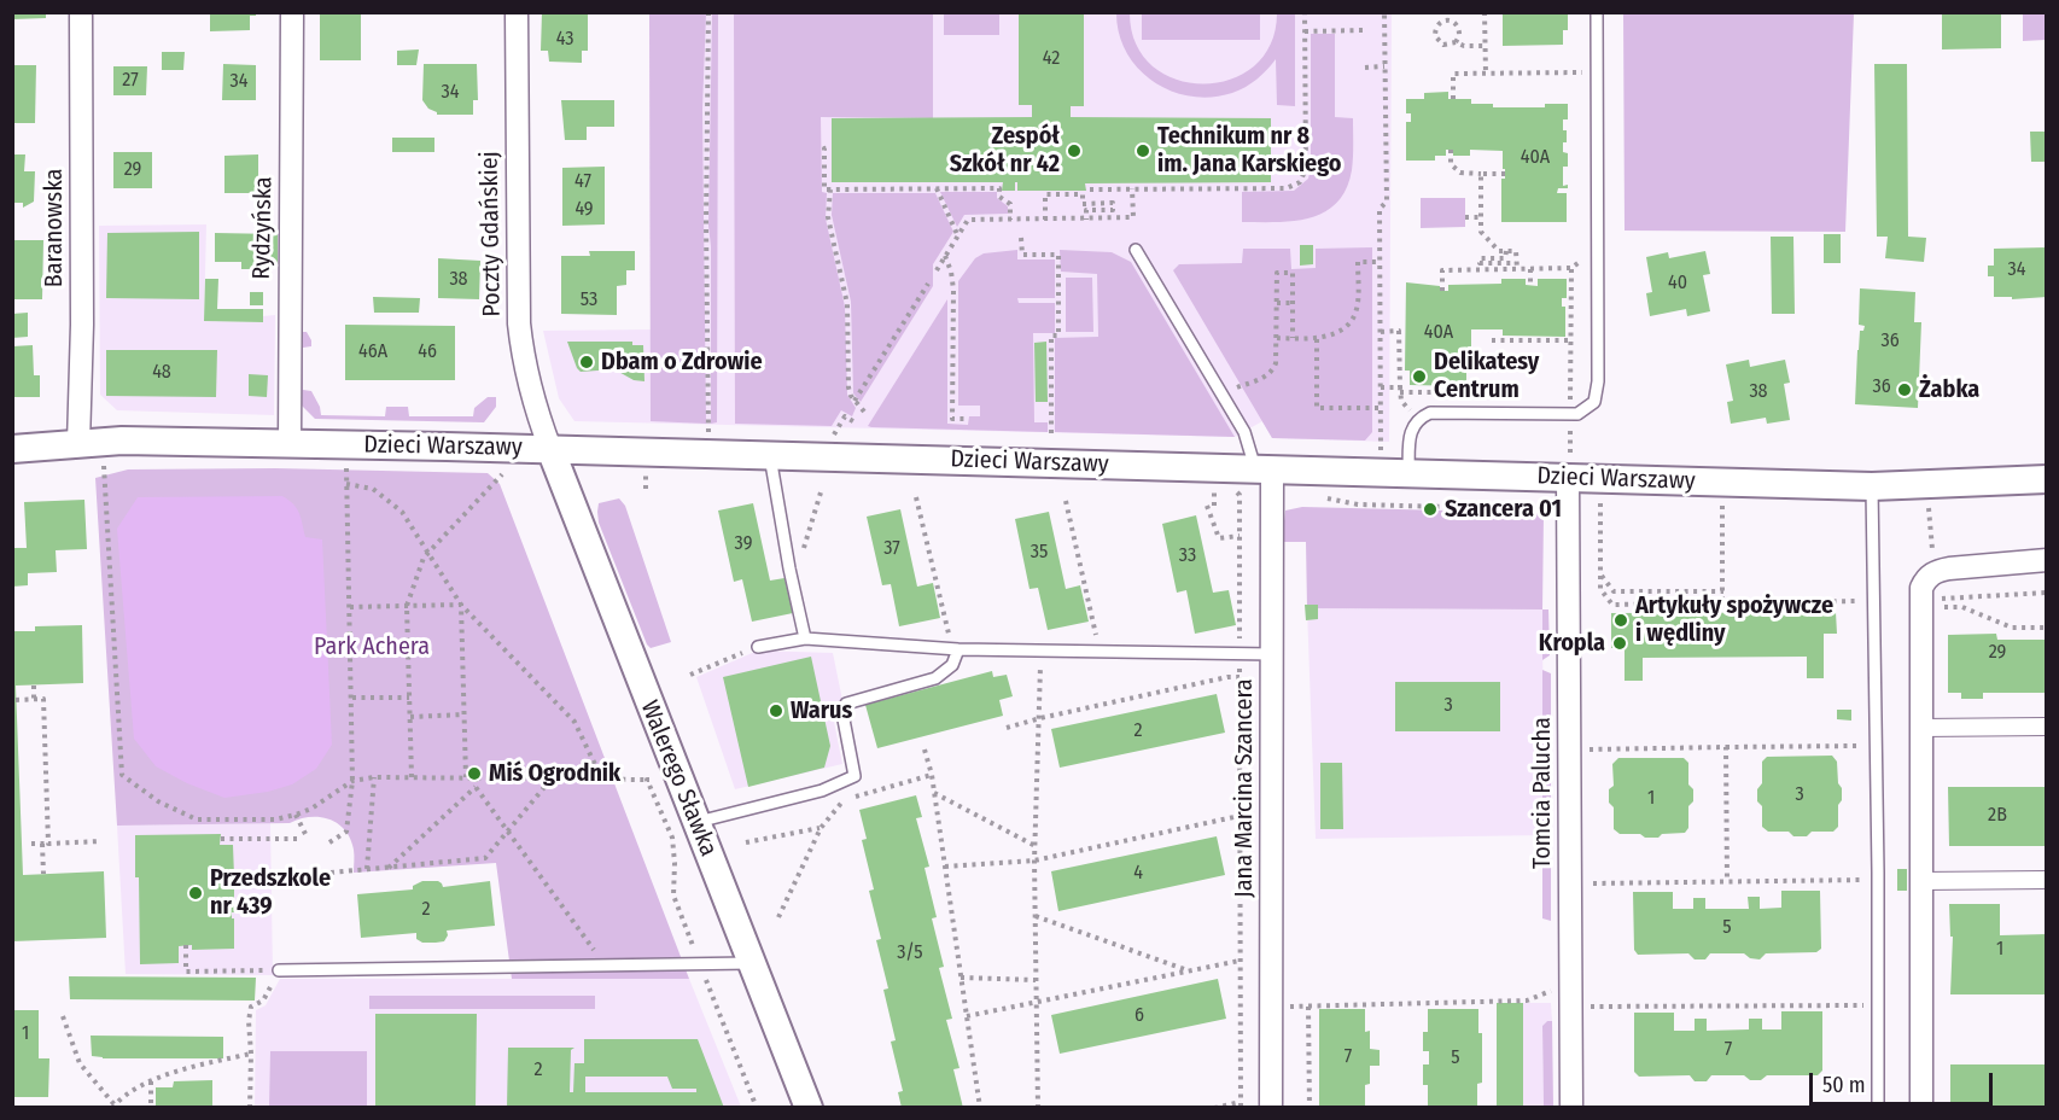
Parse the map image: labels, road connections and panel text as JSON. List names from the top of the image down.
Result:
{
  "streets": {
    "street": [
      "Baranowska",
      "Rydzyńska",
      "Poczty Gdańskiej",
      "Dzieci Warszawy",
      "Walerego Sławka",
      "Jana Marcina Szancera",
      "Tomcia Palucha"
    ]
  },
  "crossings": [
    ["Baranowska", "Dzieci Warszawy"],
    ["Rydzyńska", "Dzieci Warszawy"],
    ["Poczty Gdańskiej", "Dzieci Warszawy"],
    ["Poczty Gdańskiej", "Walerego Sławka"],
    ["Dzieci Warszawy", "Walerego Sławka"],
    ["Dzieci Warszawy", "Jana Marcina Szancera"],
    ["Dzieci Warszawy", "Tomcia Palucha"]
  ],
  "parks": ["Park Achera"],
  "places": [
    "Zespół Szkół nr 42",
    "Technikum nr 8 im. Jana Karskiego",
    "Dbam o Zdrowie",
    "Delikatesy Centrum",
    "Żabka",
    "Szancera 01",
    "Artykuły spożywcze i wędliny",
    "Kropla",
    "Warus",
    "Miś Ogrodnik",
    "Przedszkole nr 439"
  ],
  "house_numbers": [
    "43",
    "42",
    "27",
    "34",
    "34",
    "40A",
    "29",
    "47",
    "49",
    "34",
    "38",
    "40",
    "53",
    "40A",
    "36",
    "46A",
    "46",
    "48",
    "36",
    "38",
    "39",
    "37",
    "35",
    "33",
    "29",
    "3",
    "2",
    "3",
    "1",
    "2B",
    "4",
    "2",
    "5",
    "1",
    "3/5",
    "6",
    "1",
    "7",
    "7",
    "5",
    "2"
  ],
  "scale_bar": "50 m"
}
